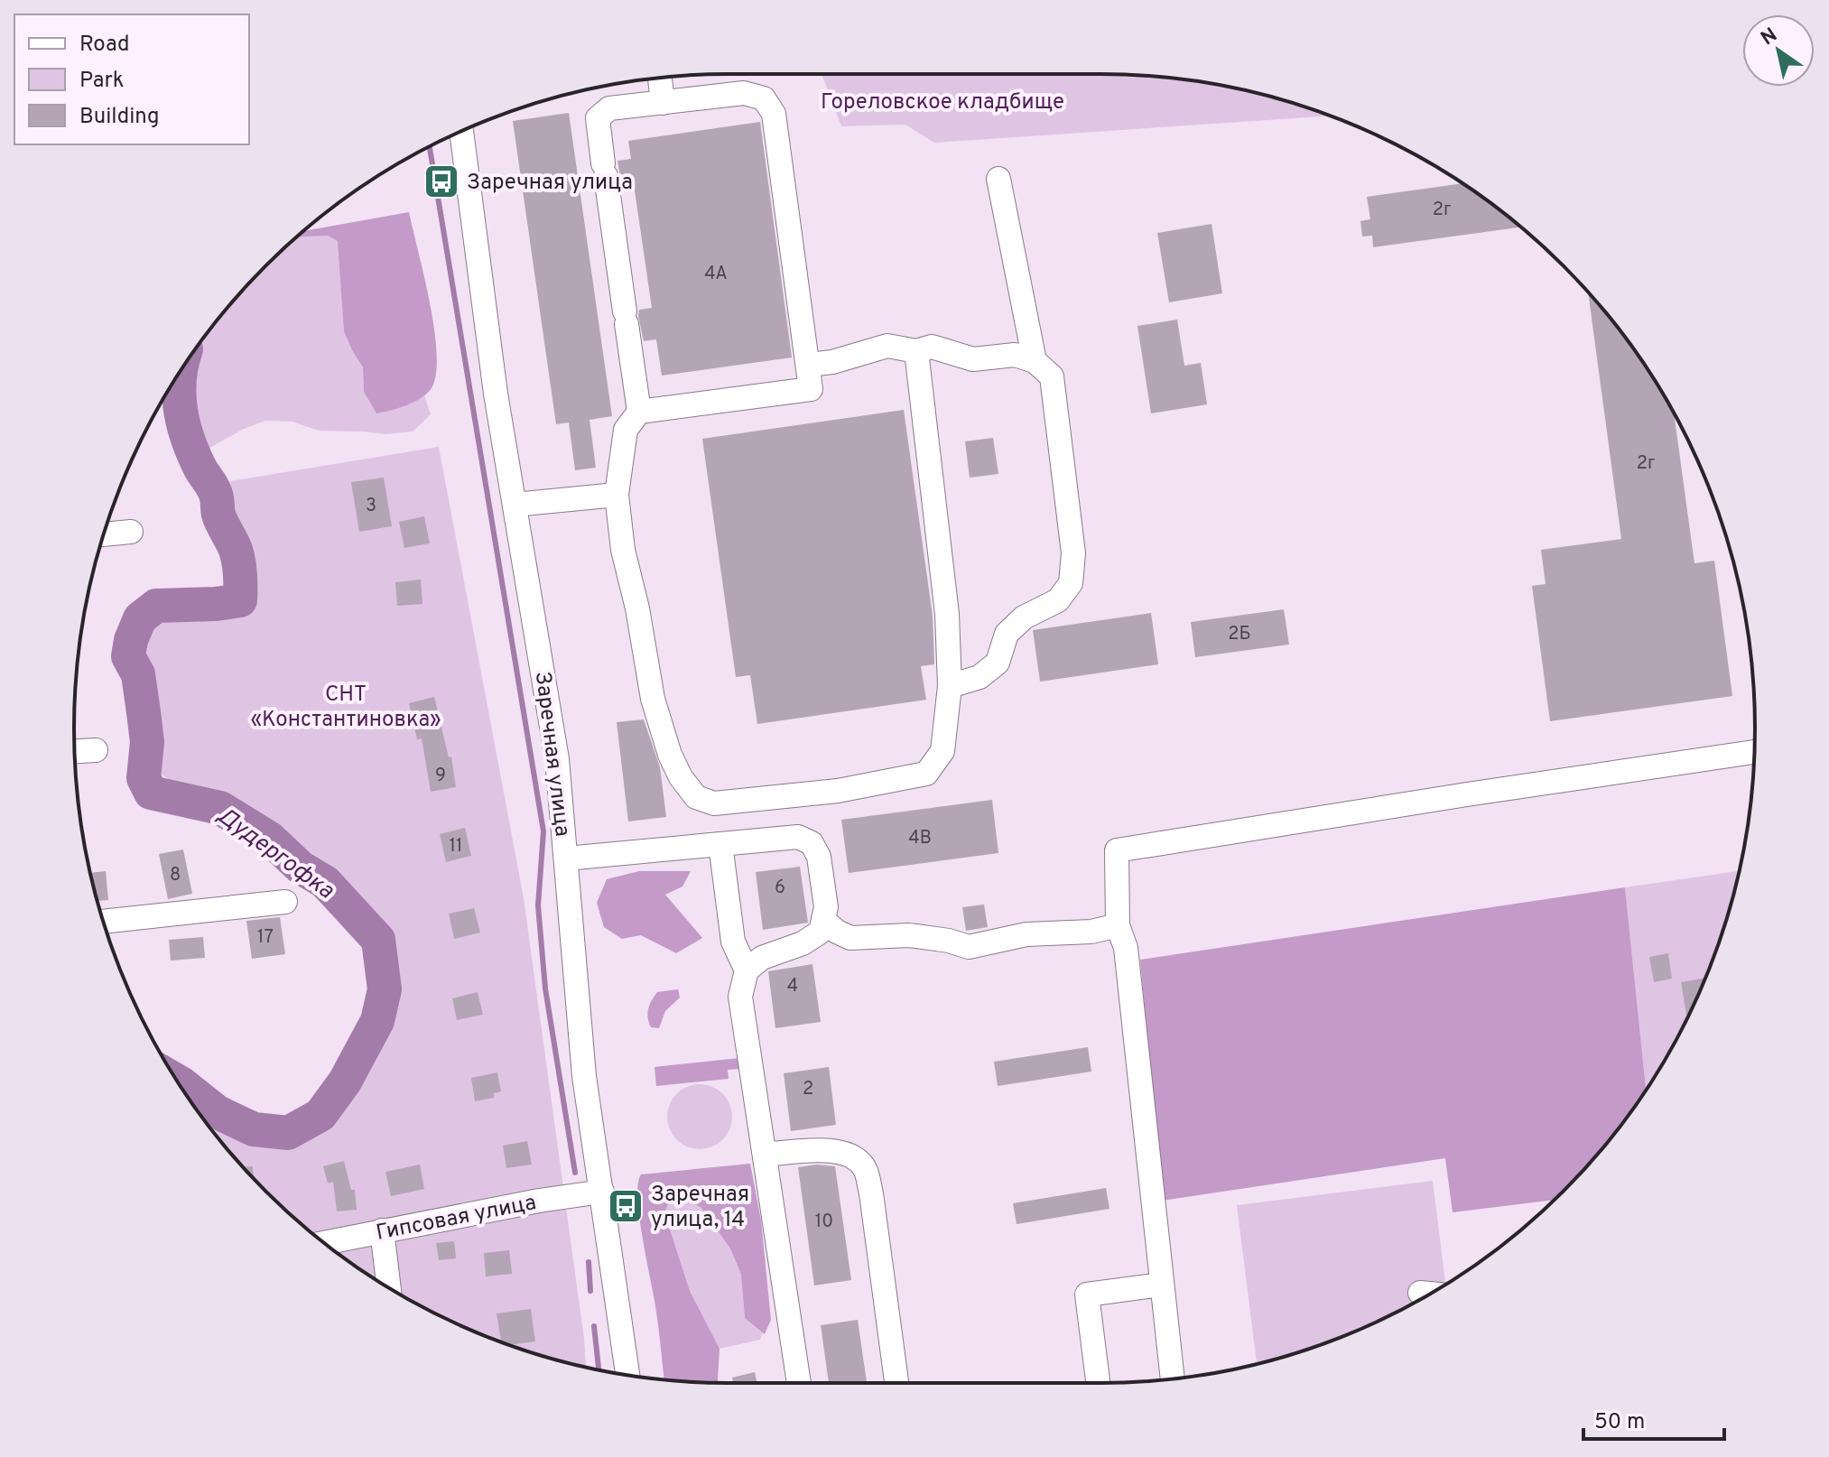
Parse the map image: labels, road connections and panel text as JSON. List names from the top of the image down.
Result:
{
  "streets": {
    "street": ["Заречная улица", "Гипсовая улица"]
  },
  "crossings": [
    ["Заречная улица", "Гипсовая улица"]
  ],
  "water": ["Дудергофка"],
  "parks": ["Гореловское кладбище", "СНТ «Константиновка»"],
  "places": {
    "bus stop": ["Заречная улица", "Заречная улица, 14"]
  },
  "house_numbers": [
    "2г",
    "4А",
    "2г",
    "3",
    "2Б",
    "9",
    "4В",
    "11",
    "8",
    "6",
    "17",
    "4",
    "2",
    "10"
  ],
  "legend": ["Road", "Park", "Building"],
  "scale_bar": "50 m",
  "north": "top left"
}
